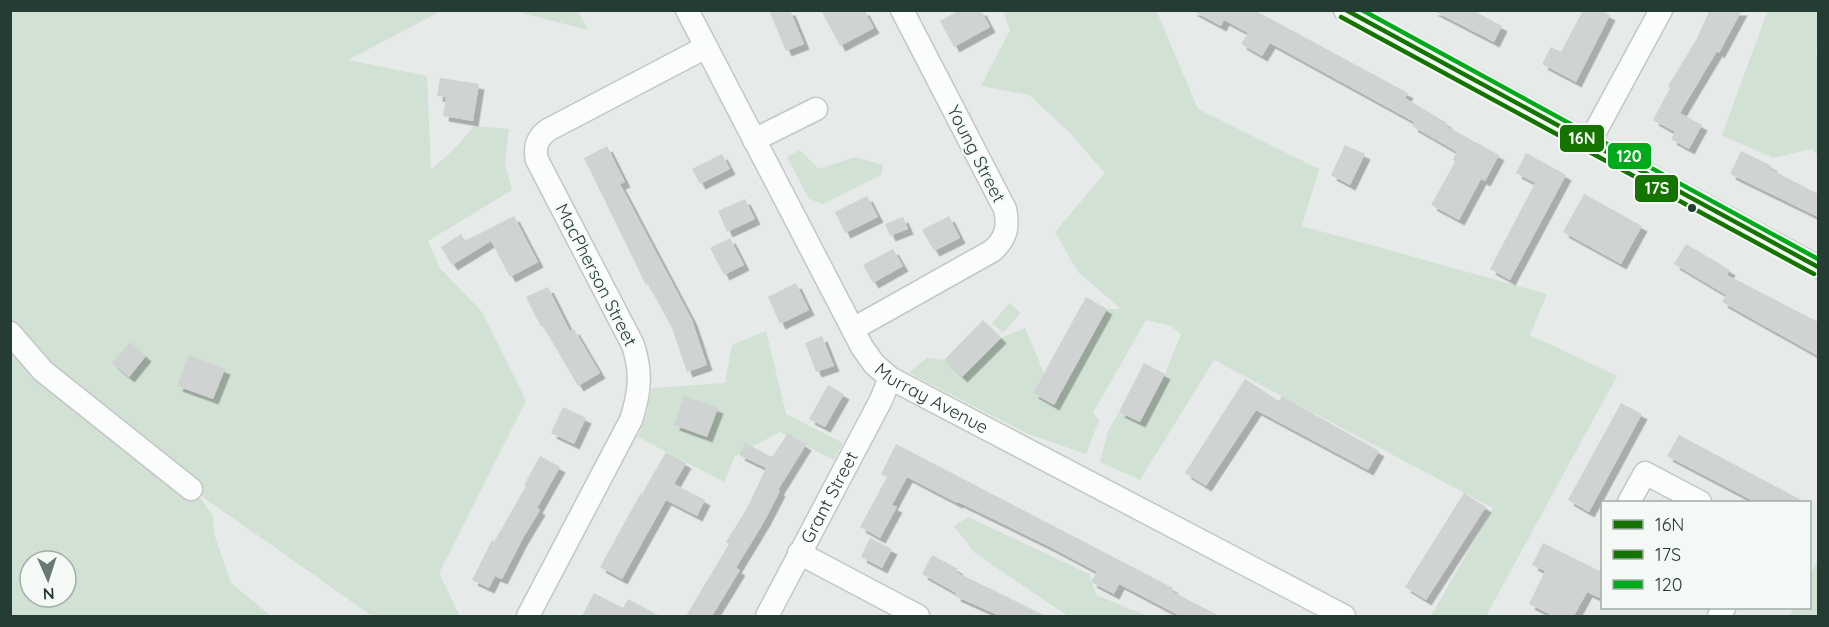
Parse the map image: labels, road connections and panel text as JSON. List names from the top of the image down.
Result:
{
  "streets": {
    "street": [
      "Young Street",
      "MacPherson Street",
      "Murray Avenue",
      "Grant Street"
    ]
  },
  "crossings": [
    ["Young Street", "Murray Avenue"],
    ["MacPherson Street", "Murray Avenue"],
    ["Murray Avenue", "Grant Street"]
  ],
  "lines": ["transit line 16N", "transit line 120", "transit line 17S"],
  "legend": ["16N", "17S", "120"],
  "north": "bottom"
}
